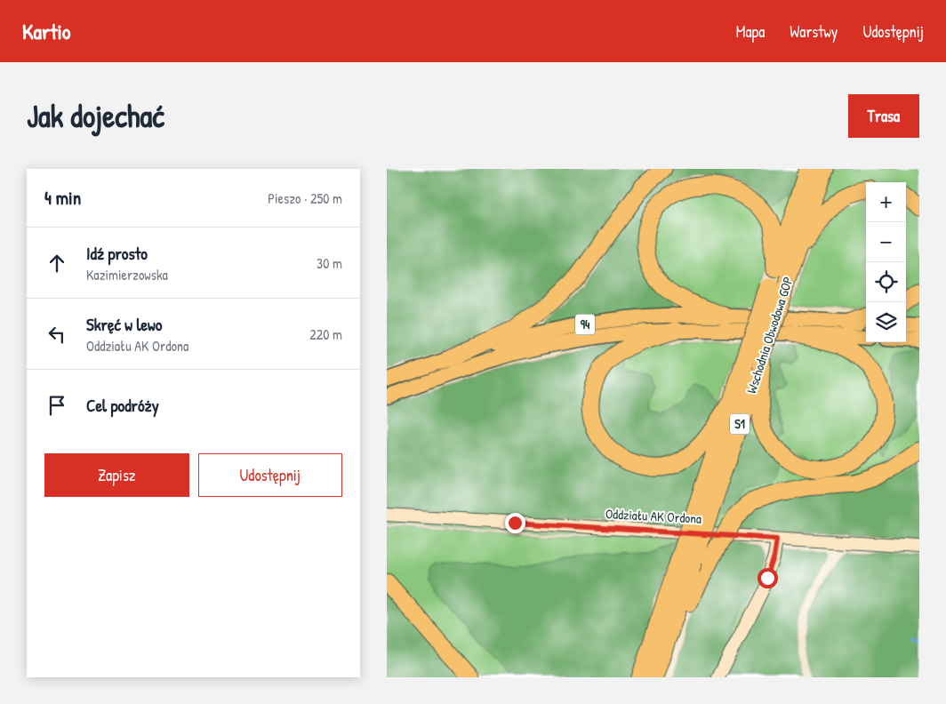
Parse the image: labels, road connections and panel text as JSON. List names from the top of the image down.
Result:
{
  "streets": {
    "highway": ["Wschodnia Obwodowa GOP", "S1"],
    "main road": ["94"],
    "street": ["Oddziału AK Ordona"]
  },
  "page": {
    "header": "Kartio",
    "nav": ["Mapa", "Warstwy", "Udostępnij"],
    "buttons": [
      "Trasa",
      ["Zapisz", "Udostępnij"]
    ],
    "title": "Jak dojechać",
    "heading": ["4 min", "Pieszo · 250 m"],
    "map_buttons": ["+", "−"],
    "list": [
      ["Idź prosto", "Kazimierzowska", "30 m"],
      ["Skręć w lewo", "Oddziału AK Ordona", "220 m"],
      "Cel podróży"
    ]
  }
}
